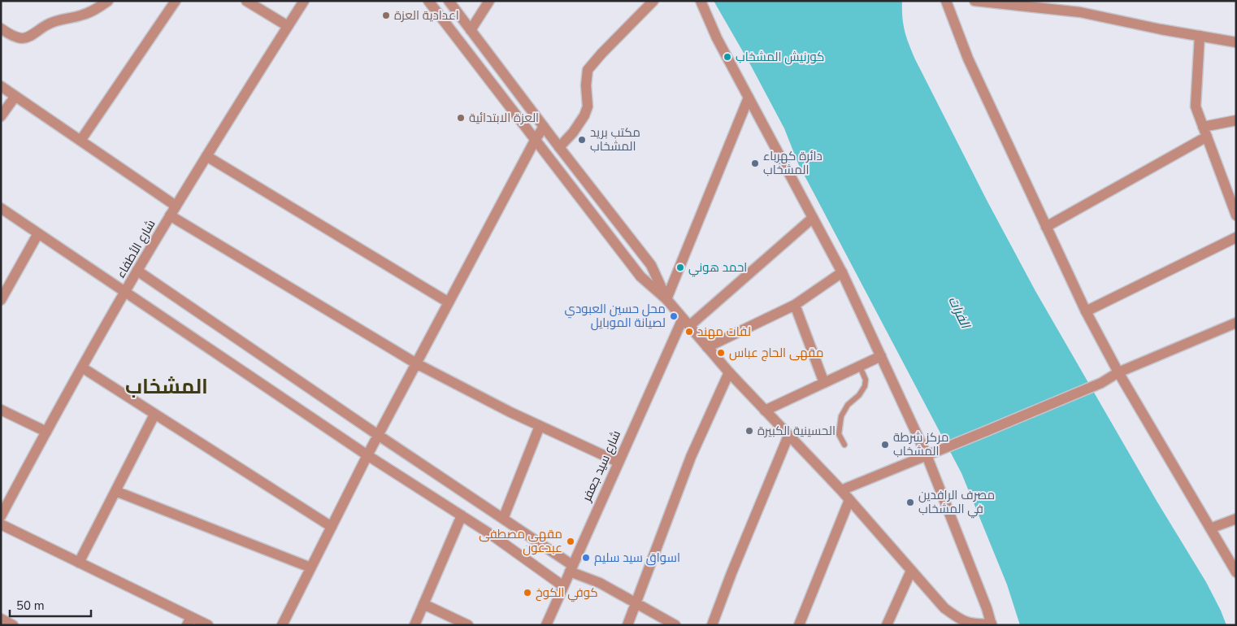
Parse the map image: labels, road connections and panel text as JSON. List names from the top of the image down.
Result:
{
  "streets": {
    "street": ["شارع الأطفاء", "شارع سيد جعفر"]
  },
  "districts": ["المشخاب"],
  "water": ["الفرات"],
  "places": [
    "اعدادية العزة",
    "كورنيش المشخاب",
    "العزة الابتدائية",
    "مكتب بريد المشخاب",
    "دائرة كهرباء المشخاب",
    "احمد هوني",
    "محل حسين العبودي لصيانة الموبايل",
    "لفات مهند",
    "مقهى الحاج عباس",
    "الحسينية الكبيرة",
    "مركز شرطة المشخاب",
    "مصرف الرافدين في المشخاب",
    "مقهى مصطفى عبدعون",
    "اسواق سيد سليم",
    "كوفي الكوخ"
  ],
  "scale_bar": "50 m"
}
